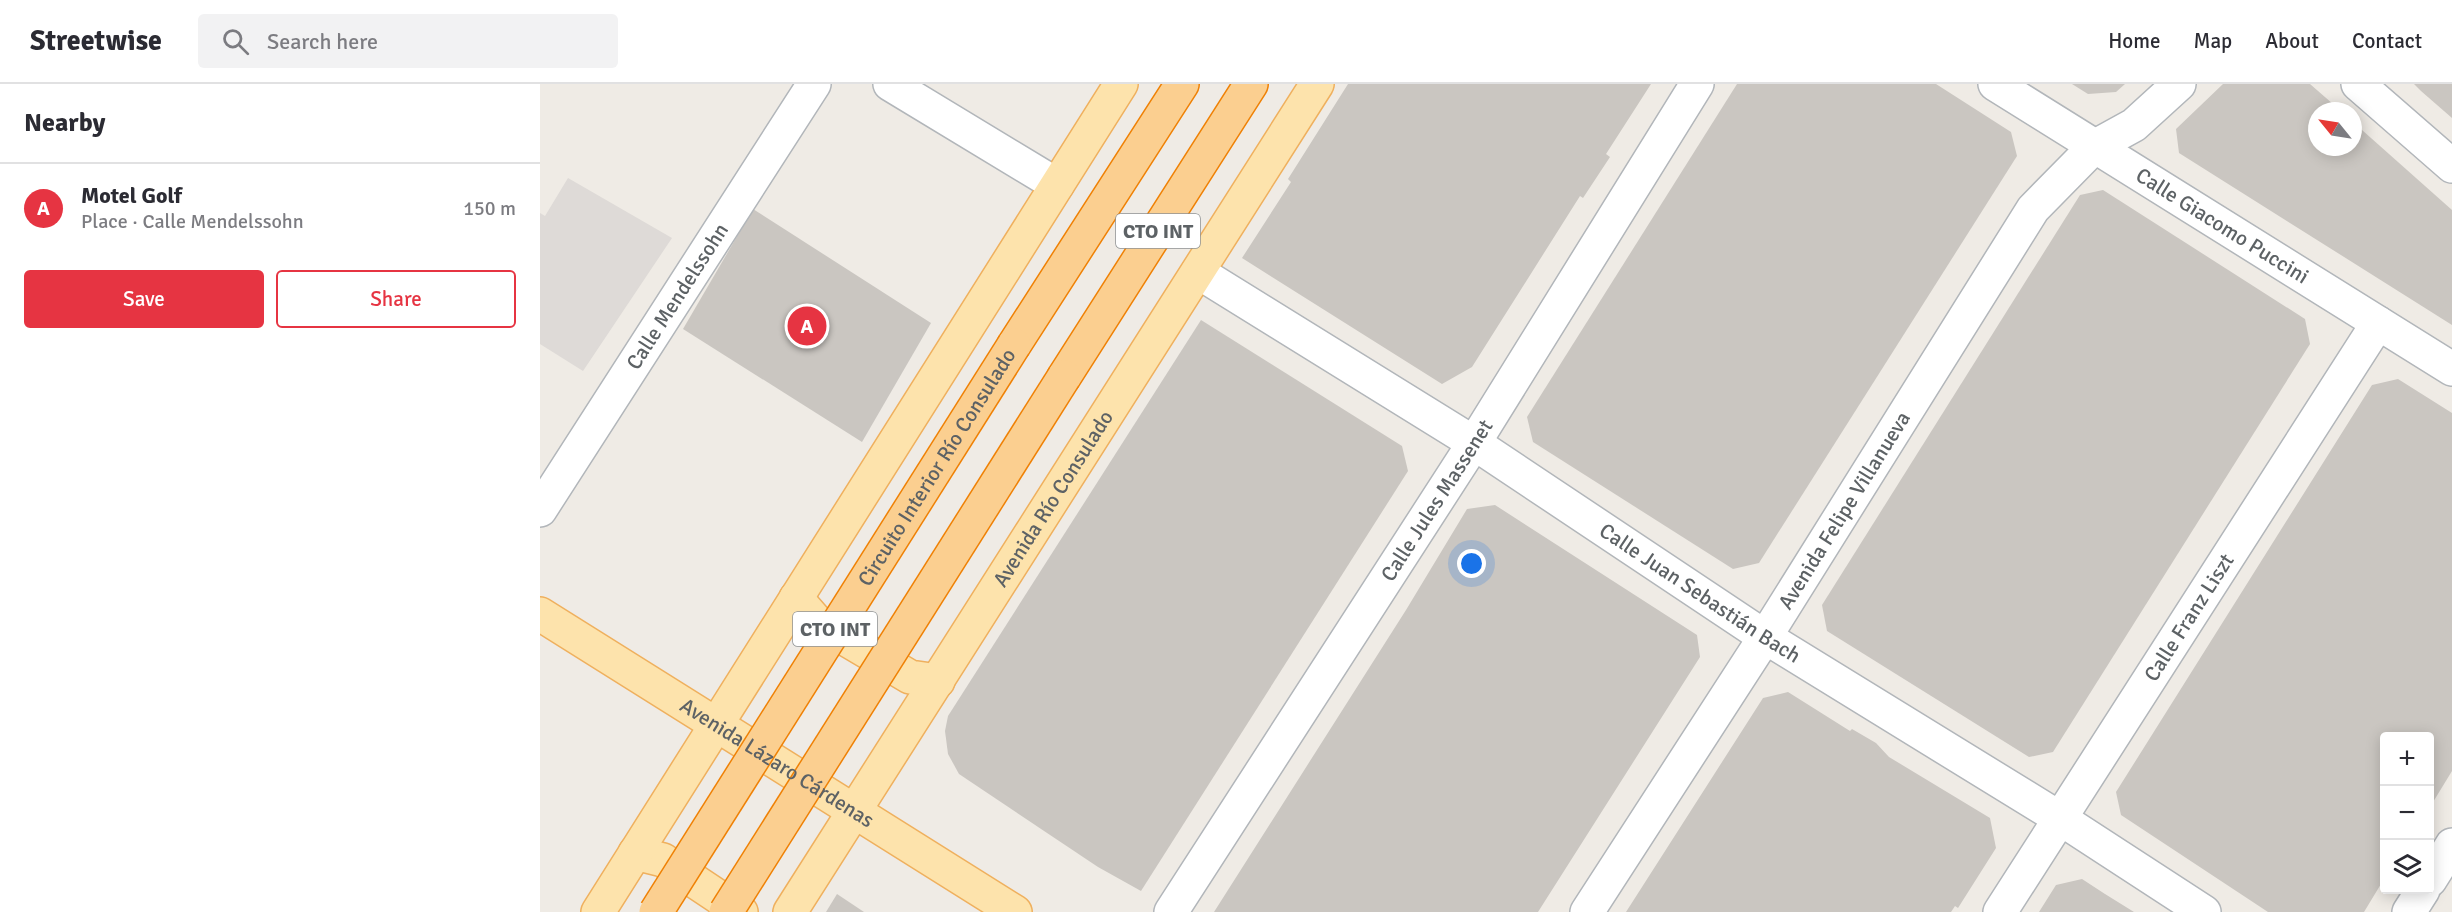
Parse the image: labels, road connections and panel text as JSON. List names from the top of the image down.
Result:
{
  "streets": {
    "highway": ["CTO INT", "Circuito Interior Río Consulado"],
    "main road": ["Avenida Río Consulado", "Avenida Lázaro Cárdenas"],
    "street": [
      "Calle Giacomo Puccini",
      "Calle Mendelssohn",
      "Calle Jules Massenet",
      "Avenida Felipe Villanueva",
      "Calle Juan Sebastián Bach",
      "Calle Franz Liszt"
    ]
  },
  "crossings": [
    ["Calle Giacomo Puccini", "Avenida Felipe Villanueva"],
    ["Calle Giacomo Puccini", "Calle Franz Liszt"],
    ["CTO INT", "Avenida Lázaro Cárdenas"],
    ["Avenida Río Consulado", "Calle Juan Sebastián Bach"],
    ["Avenida Río Consulado", "Avenida Lázaro Cárdenas"],
    ["Calle Jules Massenet", "Calle Juan Sebastián Bach"],
    ["Avenida Felipe Villanueva", "Calle Juan Sebastián Bach"],
    ["Calle Juan Sebastián Bach", "Calle Franz Liszt"]
  ],
  "north": "top left",
  "page": {
    "header": "Streetwise",
    "search": "Search here",
    "nav": [
      "Home",
      "Map",
      "About",
      "Contact"
    ],
    "heading": "Nearby",
    "list": [
      {
        "mark": "A",
        "name": "Motel Golf",
        "note": "Place · Calle Mendelssohn",
        "value": "150 m"
      }
    ],
    "buttons": ["Save", "Share"],
    "pins": "A",
    "map_buttons": ["+", "−"]
  }
}
